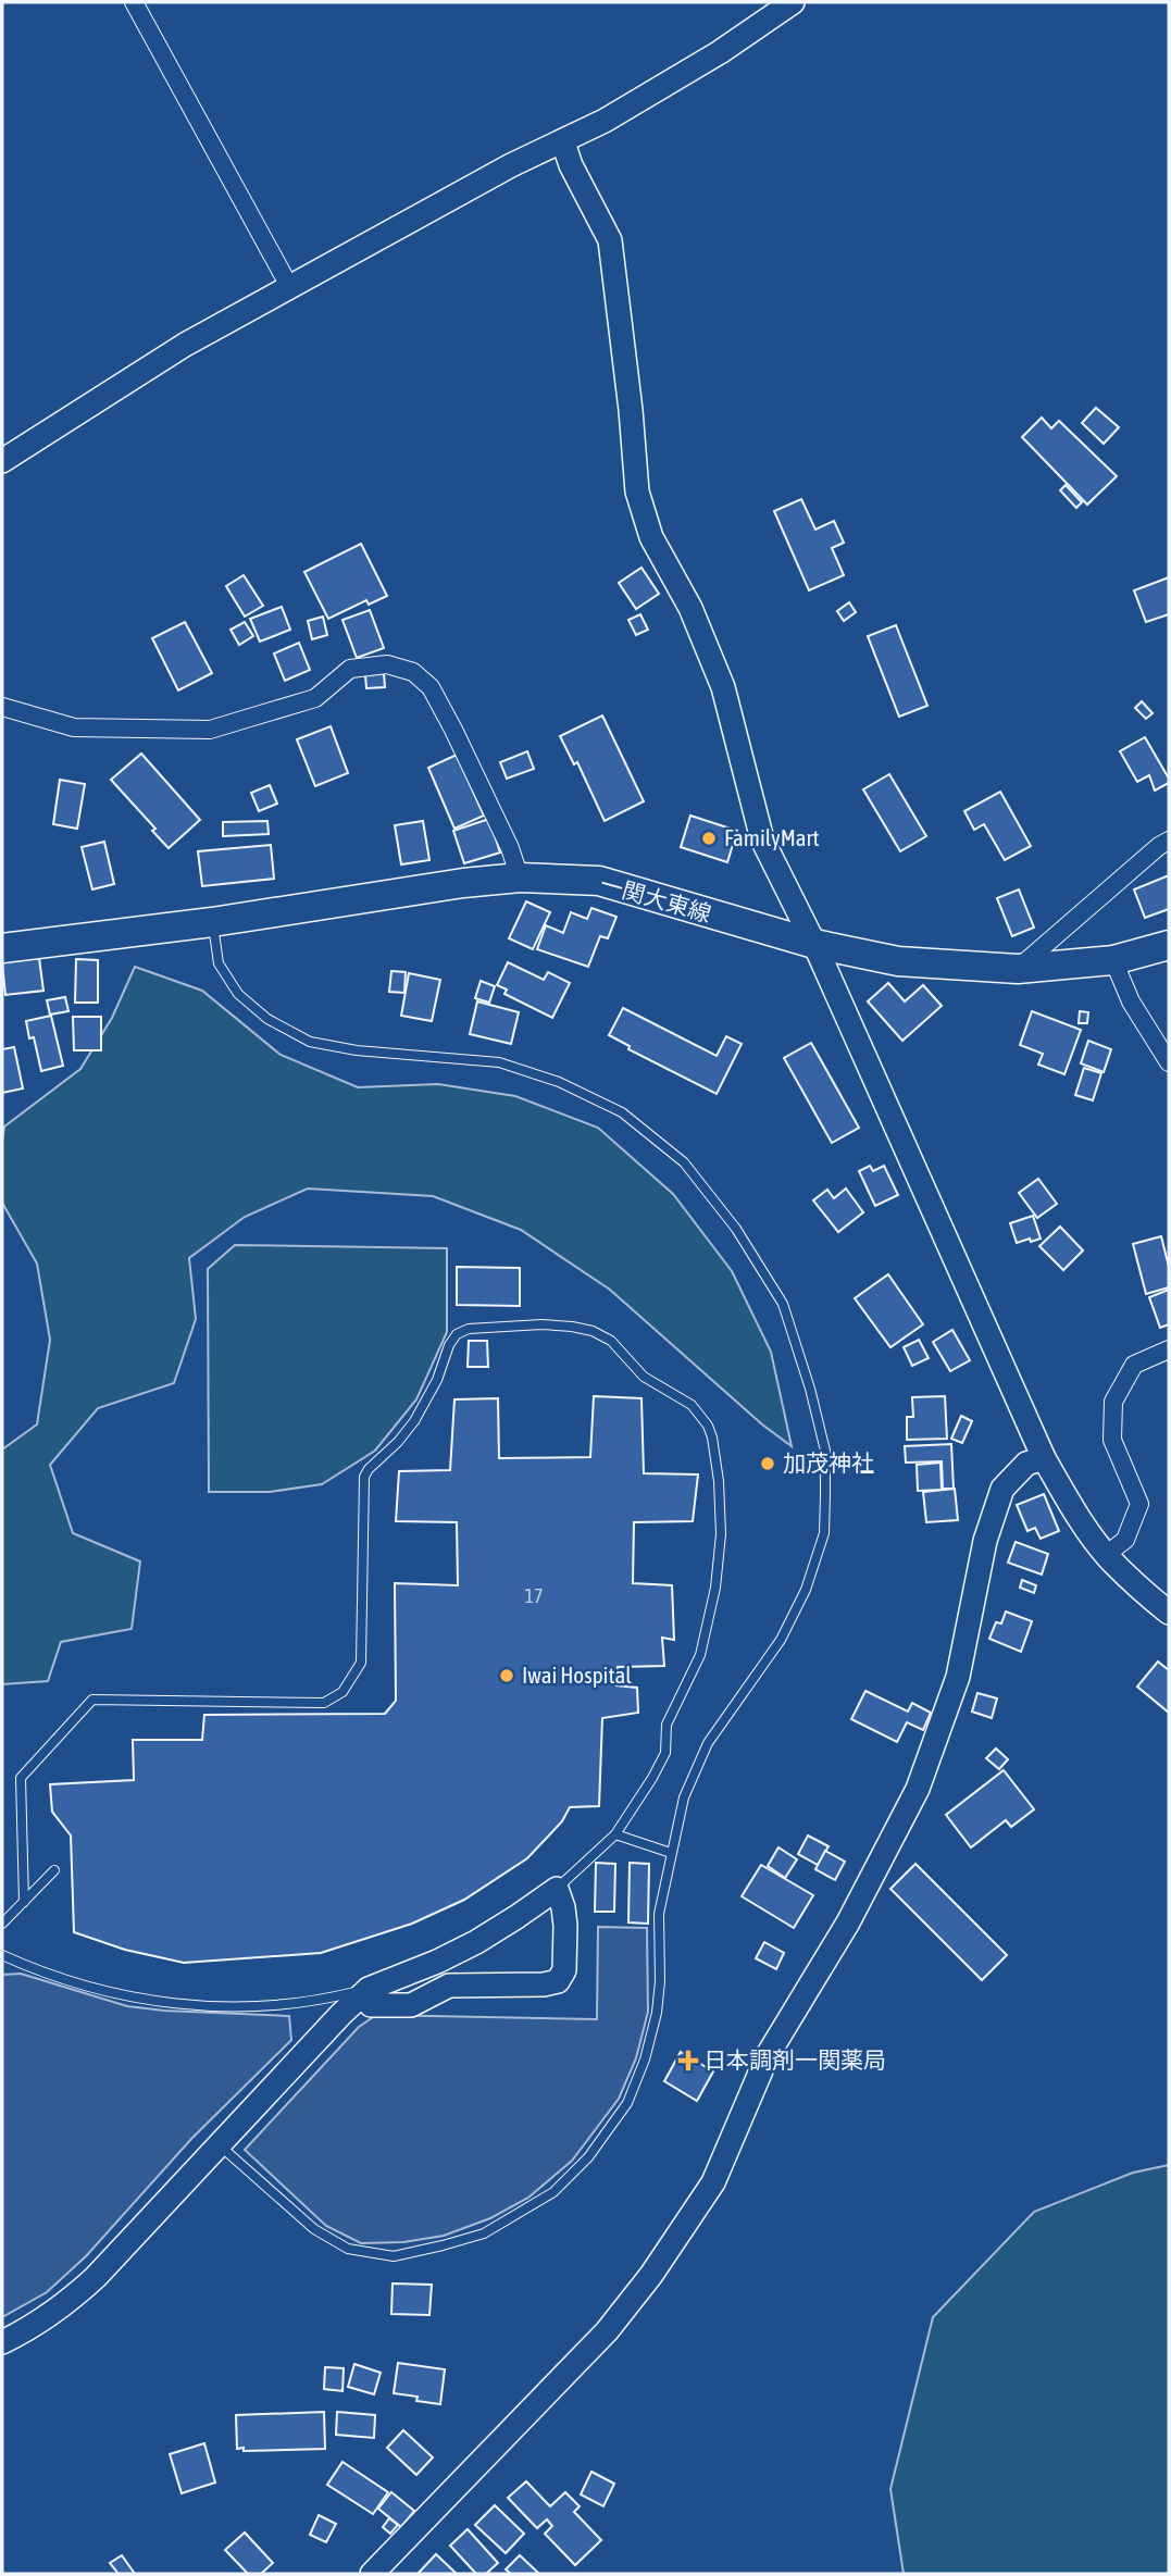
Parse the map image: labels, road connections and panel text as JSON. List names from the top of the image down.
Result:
{
  "streets": {
    "main road": ["一関大東線"]
  },
  "places": {
    "other": ["FamilyMart", "加茂神社", "Iwai Hospital"],
    "health": ["日本調剤一関薬局"]
  },
  "house_numbers": ["17"]
}
